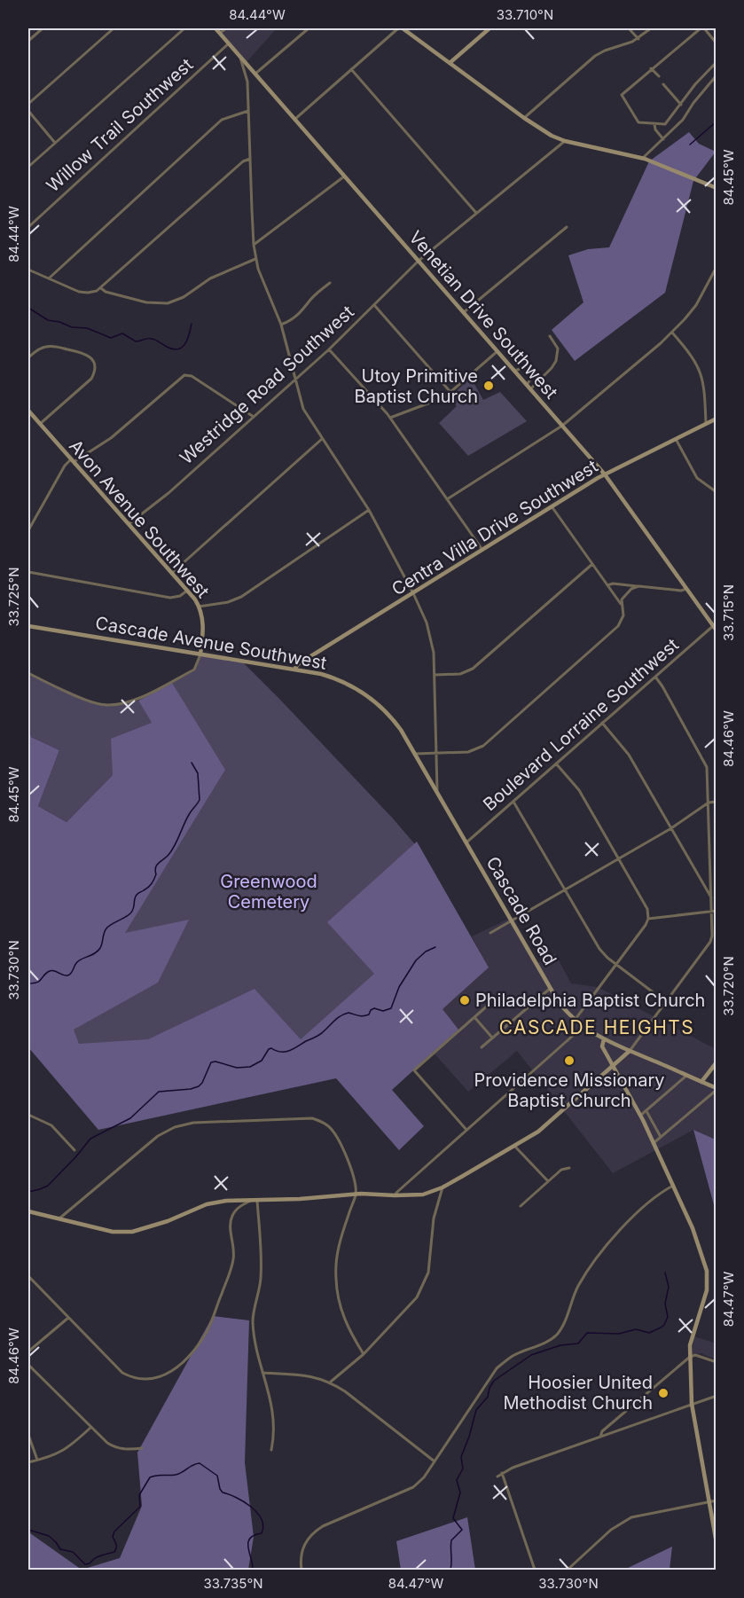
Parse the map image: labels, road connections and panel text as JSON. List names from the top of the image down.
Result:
{
  "streets": {
    "street": [
      "Willow Trail Southwest",
      "Venetian Drive Southwest",
      "Westridge Road Southwest",
      "Avon Avenue Southwest",
      "Centra Villa Drive Southwest",
      "Cascade Avenue Southwest",
      "Boulevard Lorraine Southwest",
      "Cascade Road"
    ]
  },
  "crossings": [
    ["Willow Trail Southwest", "Venetian Drive Southwest"],
    ["Venetian Drive Southwest", "Westridge Road Southwest"],
    ["Venetian Drive Southwest", "Centra Villa Drive Southwest"],
    ["Venetian Drive Southwest", "Boulevard Lorraine Southwest"],
    ["Westridge Road Southwest", "Avon Avenue Southwest"],
    ["Avon Avenue Southwest", "Cascade Avenue Southwest"],
    ["Centra Villa Drive Southwest", "Cascade Avenue Southwest"],
    ["Cascade Avenue Southwest", "Cascade Road"],
    ["Boulevard Lorraine Southwest", "Cascade Road"]
  ],
  "districts": ["CASCADE HEIGHTS"],
  "parks": ["Greenwood Cemetery"],
  "places": [
    "Utoy Primitive Baptist Church",
    "Philadelphia Baptist Church",
    "Providence Missionary Baptist Church",
    "Hoosier United Methodist Church"
  ],
  "coordinates": [
    "84.44°W",
    "33.710°N",
    "84.45°W",
    "33.725°N",
    "33.715°N",
    "84.46°W",
    "33.730°N",
    "33.720°N",
    "84.47°W",
    "33.735°N"
  ]
}
